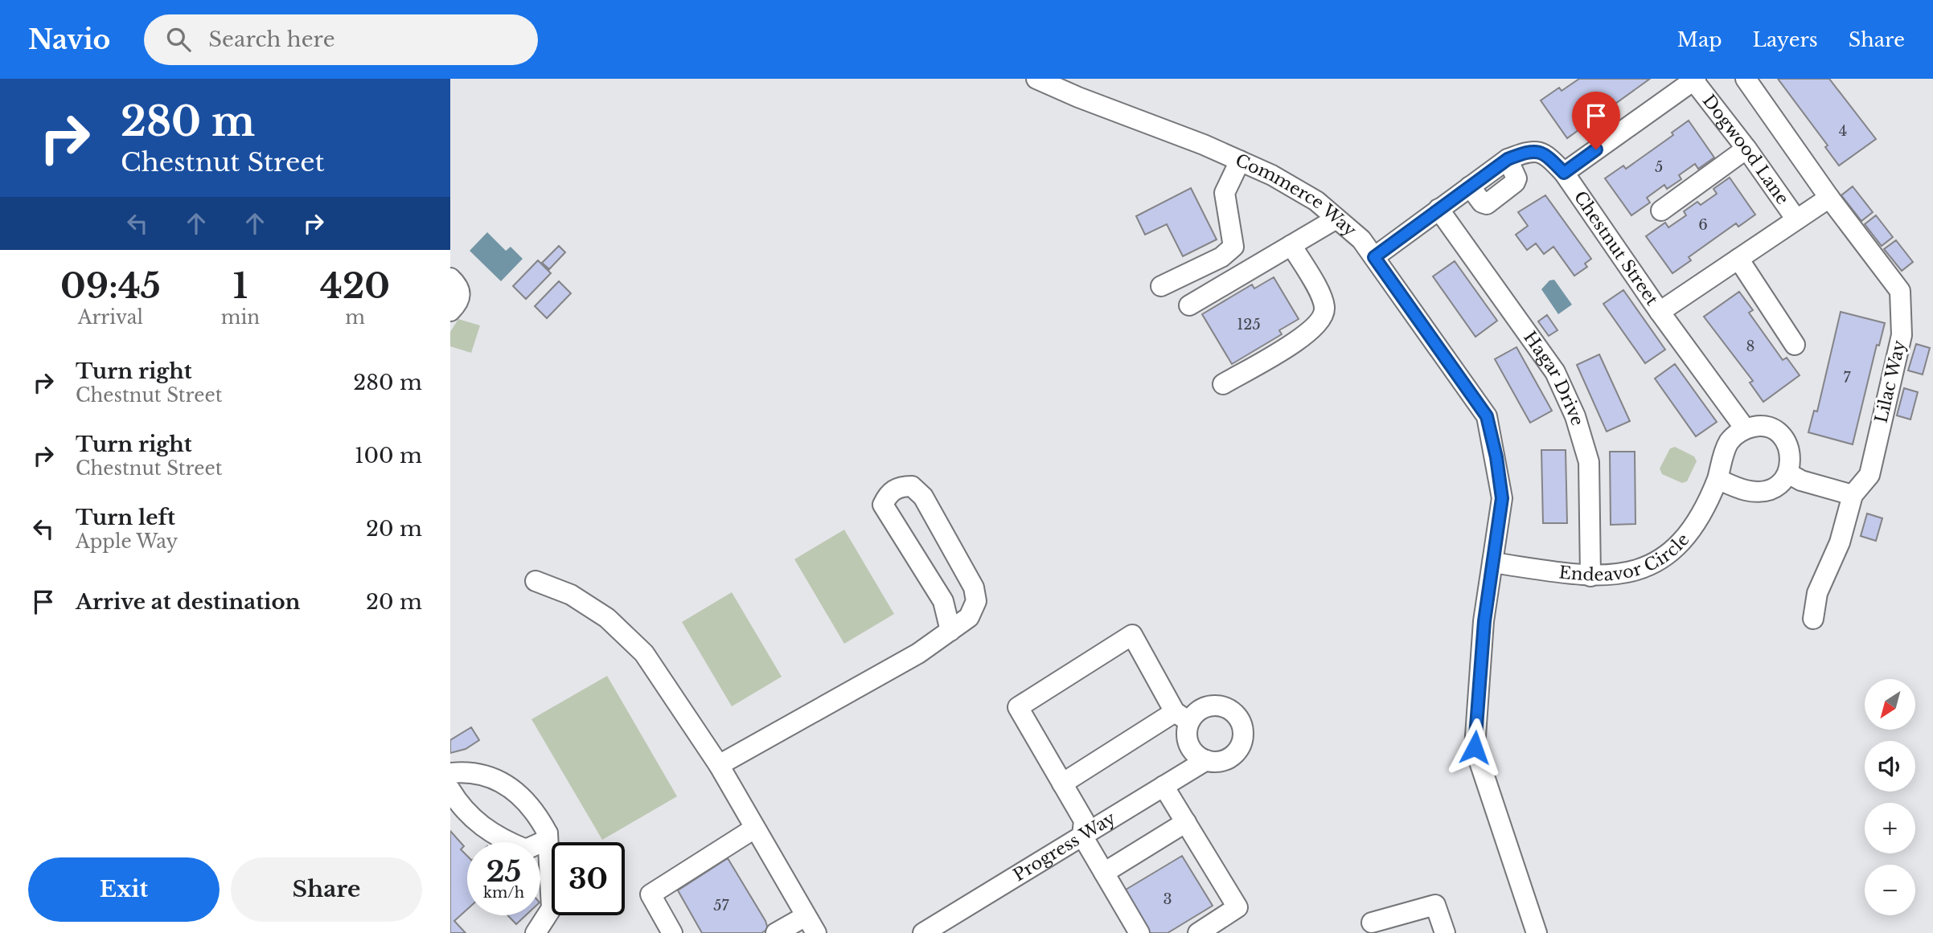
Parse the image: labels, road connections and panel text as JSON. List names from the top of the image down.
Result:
{
  "streets": {
    "street": [
      "Dogwood Lane",
      "Commerce Way",
      "Chestnut Street",
      "Hagar Drive",
      "Lilac Way",
      "Endeavor Circle",
      "Progress Way"
    ]
  },
  "crossings": [
    ["Dogwood Lane", "Chestnut Street"],
    ["Dogwood Lane", "Lilac Way"],
    ["Commerce Way", "Chestnut Street"],
    ["Commerce Way", "Endeavor Circle"],
    ["Chestnut Street", "Hagar Drive"],
    ["Chestnut Street", "Endeavor Circle"],
    ["Hagar Drive", "Endeavor Circle"]
  ],
  "house_numbers": [
    "4",
    "5",
    "6",
    "125",
    "8",
    "7",
    "3",
    "57"
  ],
  "north": "bottom left",
  "page": {
    "header": "Navio",
    "search": "Search here",
    "nav": ["Map", "Layers", "Share"],
    "turn": ["280 m", "Chestnut Street"],
    "eta": [
      "09:45",
      "Arrival",
      "1",
      "min",
      "420",
      "m"
    ],
    "list": [
      {
        "name": "Turn right",
        "note": "Chestnut Street",
        "value": "280 m"
      },
      {
        "name": "Turn right",
        "note": "Chestnut Street",
        "value": "100 m"
      },
      {
        "name": "Turn left",
        "note": "Apple Way",
        "value": "20 m"
      },
      {
        "name": "Arrive at destination",
        "value": "20 m"
      }
    ],
    "map_buttons": ["+", "−"],
    "speed": "25 km/h",
    "limit": "30",
    "buttons": ["Exit", "Share"]
  }
}
